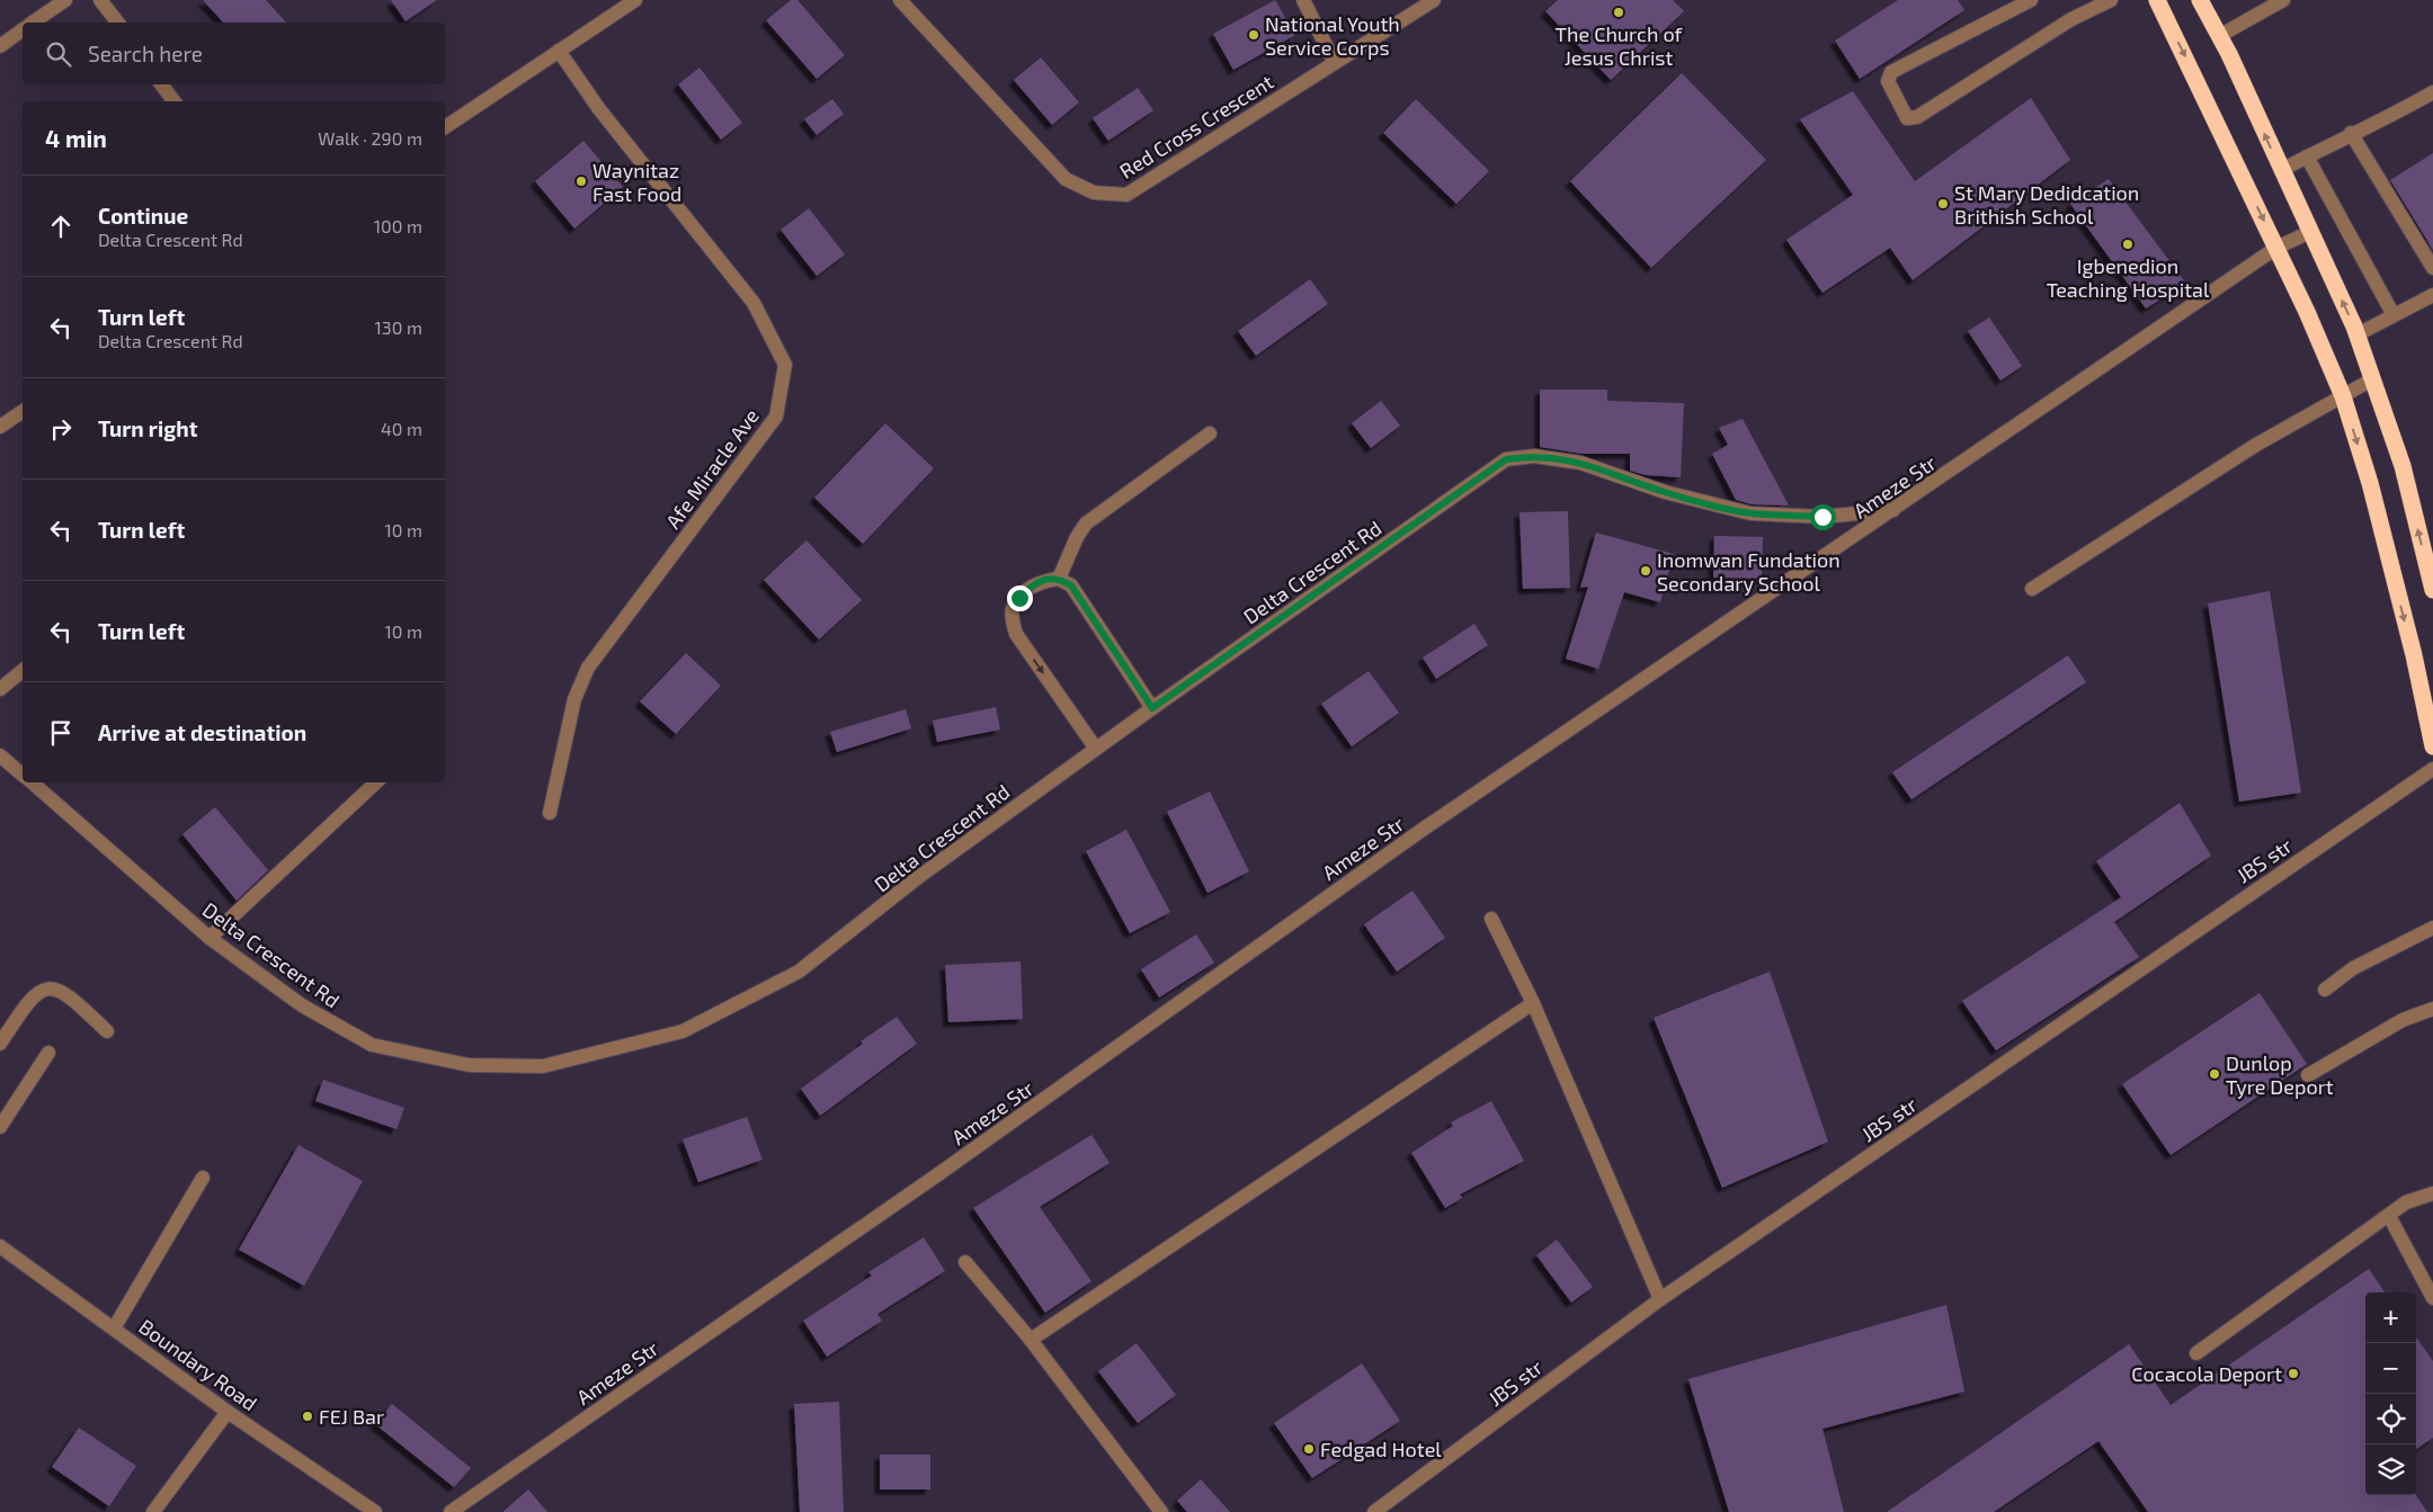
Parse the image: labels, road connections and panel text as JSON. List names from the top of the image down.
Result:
{
  "streets": {
    "street": [
      "Red Cross Crescent",
      "Afe Miracle Ave",
      "Ameze Str",
      "Delta Crescent Rd",
      "JBS str",
      "Boundary Road"
    ]
  },
  "crossings": [
    ["Ameze Str", "Delta Crescent Rd"]
  ],
  "places": [
    "The Church of Jesus Christ",
    "National Youth Service Corps",
    "Waynitaz Fast Food",
    "St Mary Dedidcation Brithish School",
    "Igbenedion Teaching Hospital",
    "Inomwan Fundation Secondary School",
    "Dunlop Tyre Deport",
    "Cocacola Deport",
    "FEJ Bar",
    "Fedgad Hotel"
  ],
  "page": {
    "search": "Search here",
    "heading": ["4 min", "Walk · 290 m"],
    "list": [
      ["Continue", "Delta Crescent Rd", "100 m"],
      ["Turn left", "Delta Crescent Rd", "130 m"],
      ["Turn right", "40 m"],
      ["Turn left", "10 m"],
      ["Turn left", "10 m"],
      "Arrive at destination"
    ],
    "map_buttons": ["+", "−"]
  }
}
